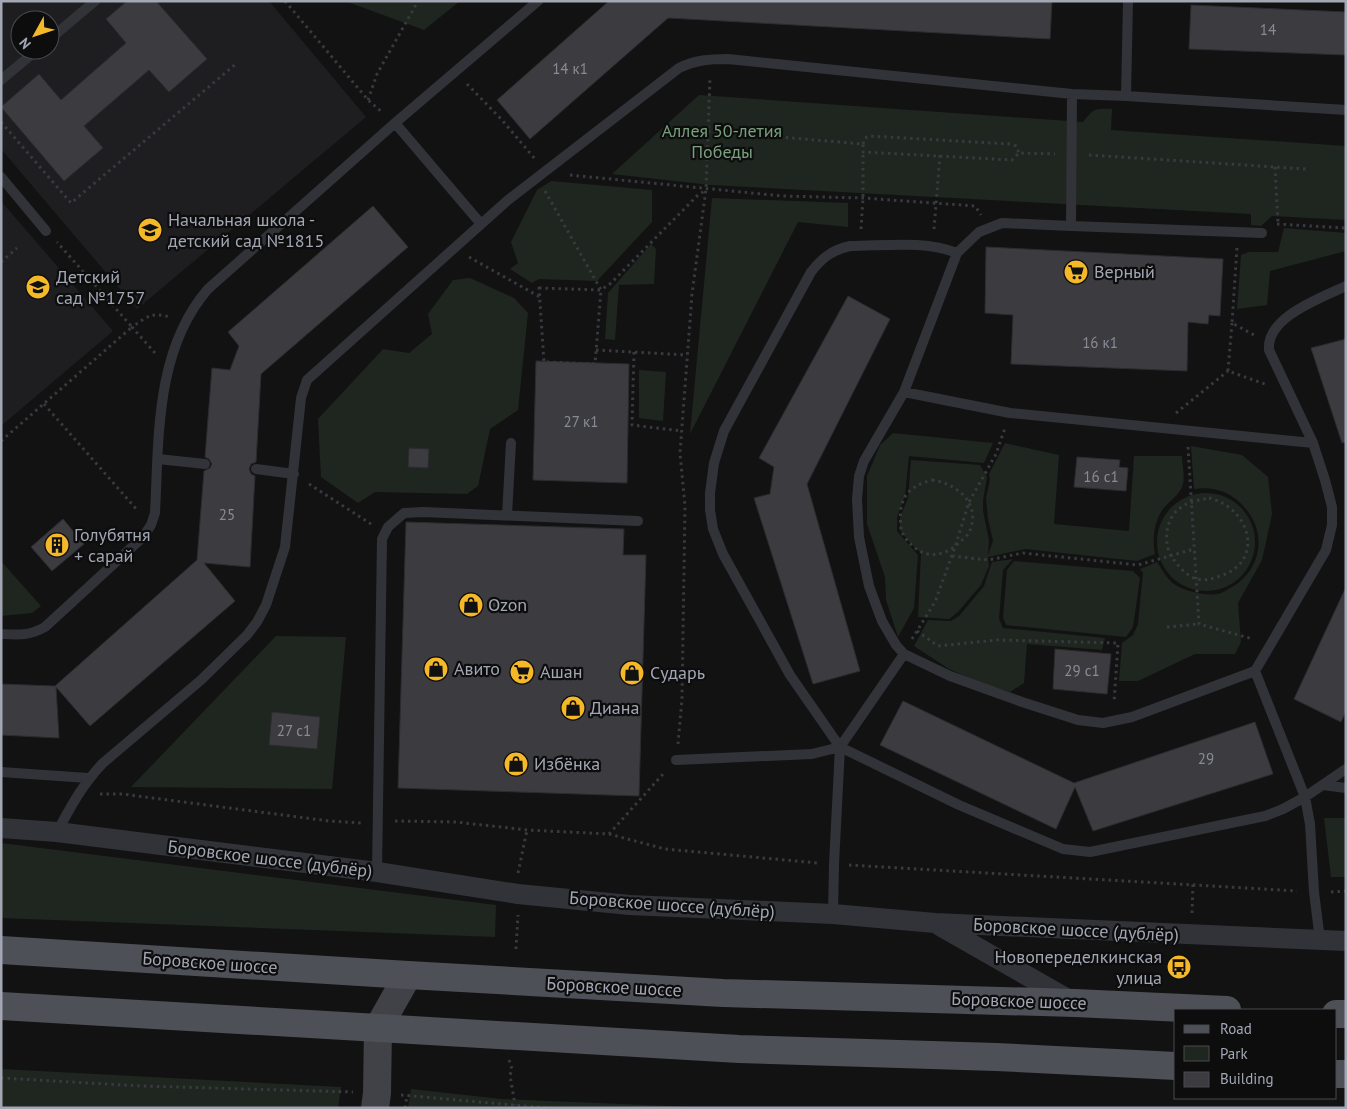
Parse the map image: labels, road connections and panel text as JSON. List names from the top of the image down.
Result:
{
  "streets": {
    "main road": ["Боровское шоссе"],
    "street": ["Боровское шоссе (дублёр)"]
  },
  "parks": ["Аллея 50-летия Победы"],
  "places": {
    "school or university": ["Начальная школа - детский сад №1815", "Детский сад №1757"],
    "supermarket": ["Верный", "Ашан"],
    "building": ["Голубятня + сарай"],
    "shop": [
      "Ozon",
      "Авито",
      "Сударь",
      "Диана",
      "Избёнка"
    ],
    "bus stop": ["Новопеределкинская улица"]
  },
  "house_numbers": [
    "14",
    "14 к1",
    "16 к1",
    "27 к1",
    "16 с1",
    "25",
    "29 с1",
    "27 с1",
    "29"
  ],
  "legend": ["Road", "Park", "Building"],
  "north": "bottom left"
}
